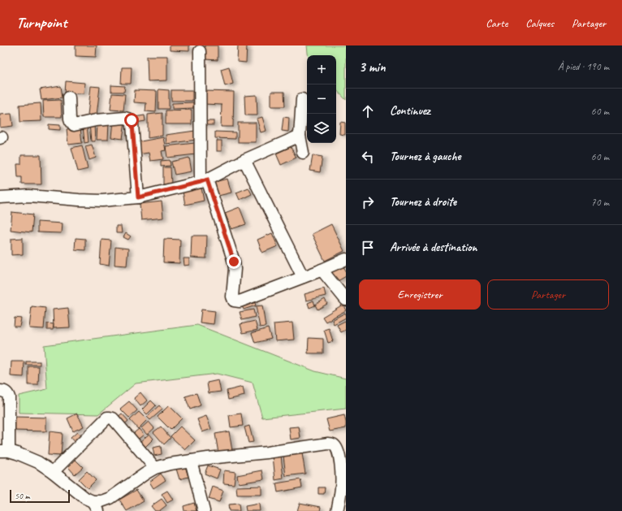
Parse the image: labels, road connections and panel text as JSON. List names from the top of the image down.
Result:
{
  "scale_bar": "50 m",
  "page": {
    "header": "Turnpoint",
    "nav": ["Carte", "Calques", "Partager"],
    "heading": ["3 min", "À pied · 190 m"],
    "map_buttons": ["+", "−"],
    "list": [
      ["Continuez", "60 m"],
      ["Tournez à gauche", "60 m"],
      ["Tournez à droite", "70 m"],
      "Arrivée à destination"
    ],
    "buttons": ["Enregistrer", "Partager"],
    "scale": "50 m"
  }
}
